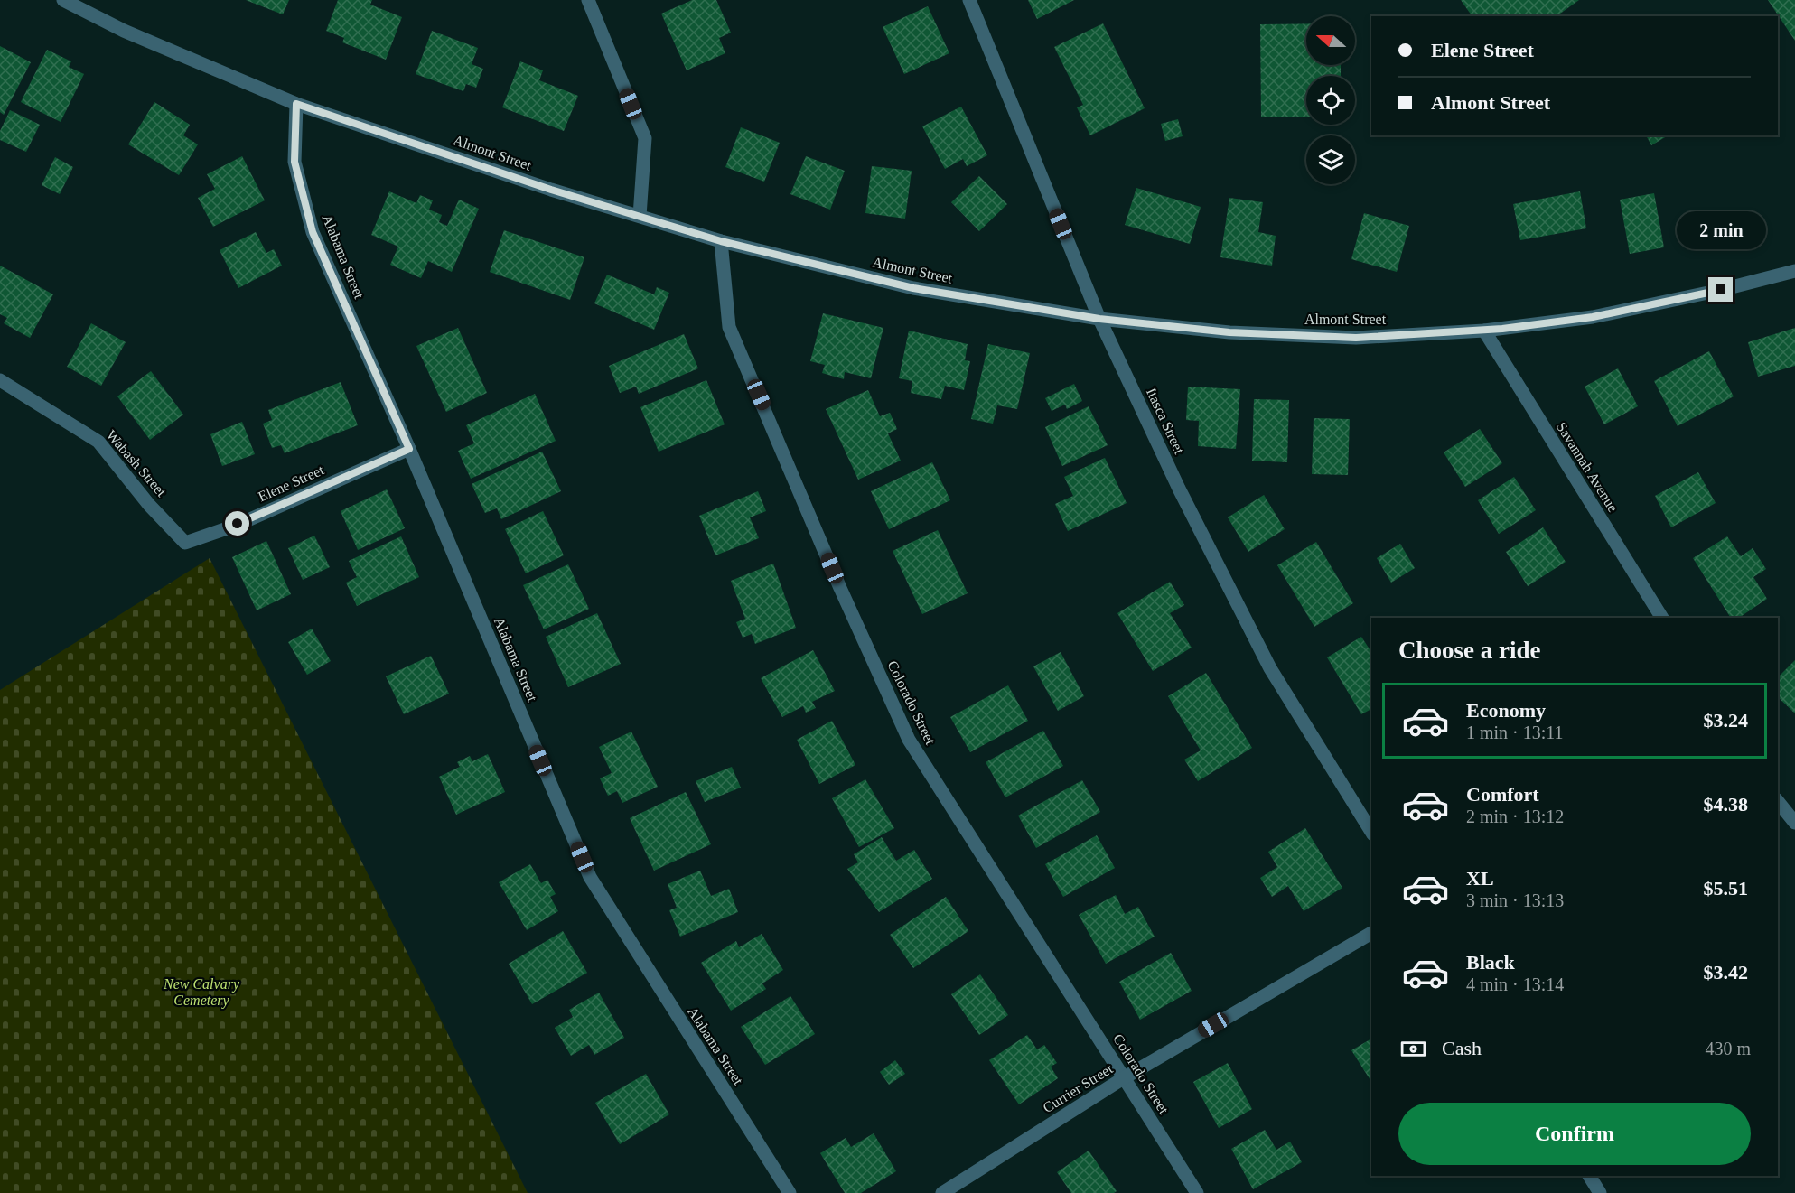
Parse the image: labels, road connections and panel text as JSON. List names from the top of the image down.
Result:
{
  "streets": {
    "street": [
      "Almont Street",
      "Alabama Street",
      "Itasca Street",
      "Wabash Street",
      "Savannah Avenue",
      "Elene Street",
      "Colorado Street",
      "Currier Street"
    ]
  },
  "crossings": [
    ["Almont Street", "Alabama Street"],
    ["Almont Street", "Itasca Street"],
    ["Almont Street", "Savannah Avenue"],
    ["Almont Street", "Colorado Street"],
    ["Alabama Street", "Elene Street"],
    ["Wabash Street", "Elene Street"],
    ["Colorado Street", "Currier Street"]
  ],
  "parks": ["New Calvary Cemetery"],
  "north": "left",
  "page": {
    "banner": ["Elene Street", "Almont Street"],
    "bubble": "2 min",
    "heading": "Choose a ride",
    "list": [
      {
        "name": "Economy",
        "note": "1 min · 13:11",
        "value": "$3.24"
      },
      {
        "name": "Comfort",
        "note": "2 min · 13:12",
        "value": "$4.38"
      },
      {
        "name": "XL",
        "note": "3 min · 13:13",
        "value": "$5.51"
      },
      {
        "name": "Black",
        "note": "4 min · 13:14",
        "value": "$3.42"
      }
    ],
    "pay": ["Cash", "430 m"],
    "buttons": "Confirm"
  }
}
